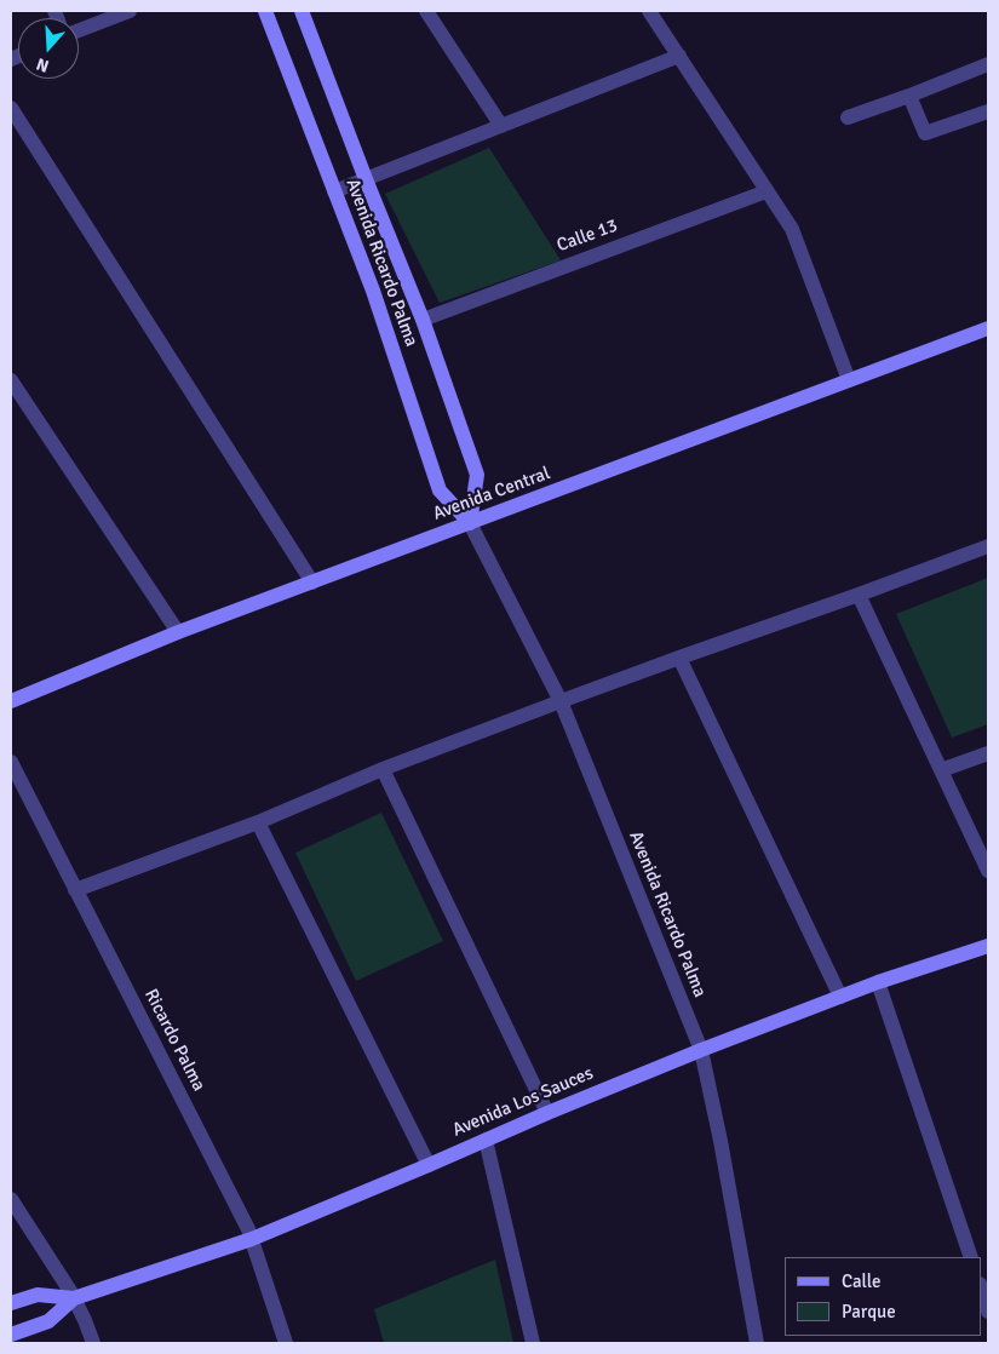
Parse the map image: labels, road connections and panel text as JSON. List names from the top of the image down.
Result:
{
  "streets": {
    "street": [
      "Calle 13",
      "Avenida Ricardo Palma",
      "Avenida Central",
      "Ricardo Palma",
      "Avenida Los Sauces"
    ]
  },
  "crossings": [
    ["Calle 13", "Avenida Ricardo Palma"],
    ["Avenida Ricardo Palma", "Avenida Central"],
    ["Avenida Ricardo Palma", "Avenida Los Sauces"],
    ["Ricardo Palma", "Avenida Los Sauces"]
  ],
  "legend": ["Calle", "Parque"],
  "north": "bottom"
}
